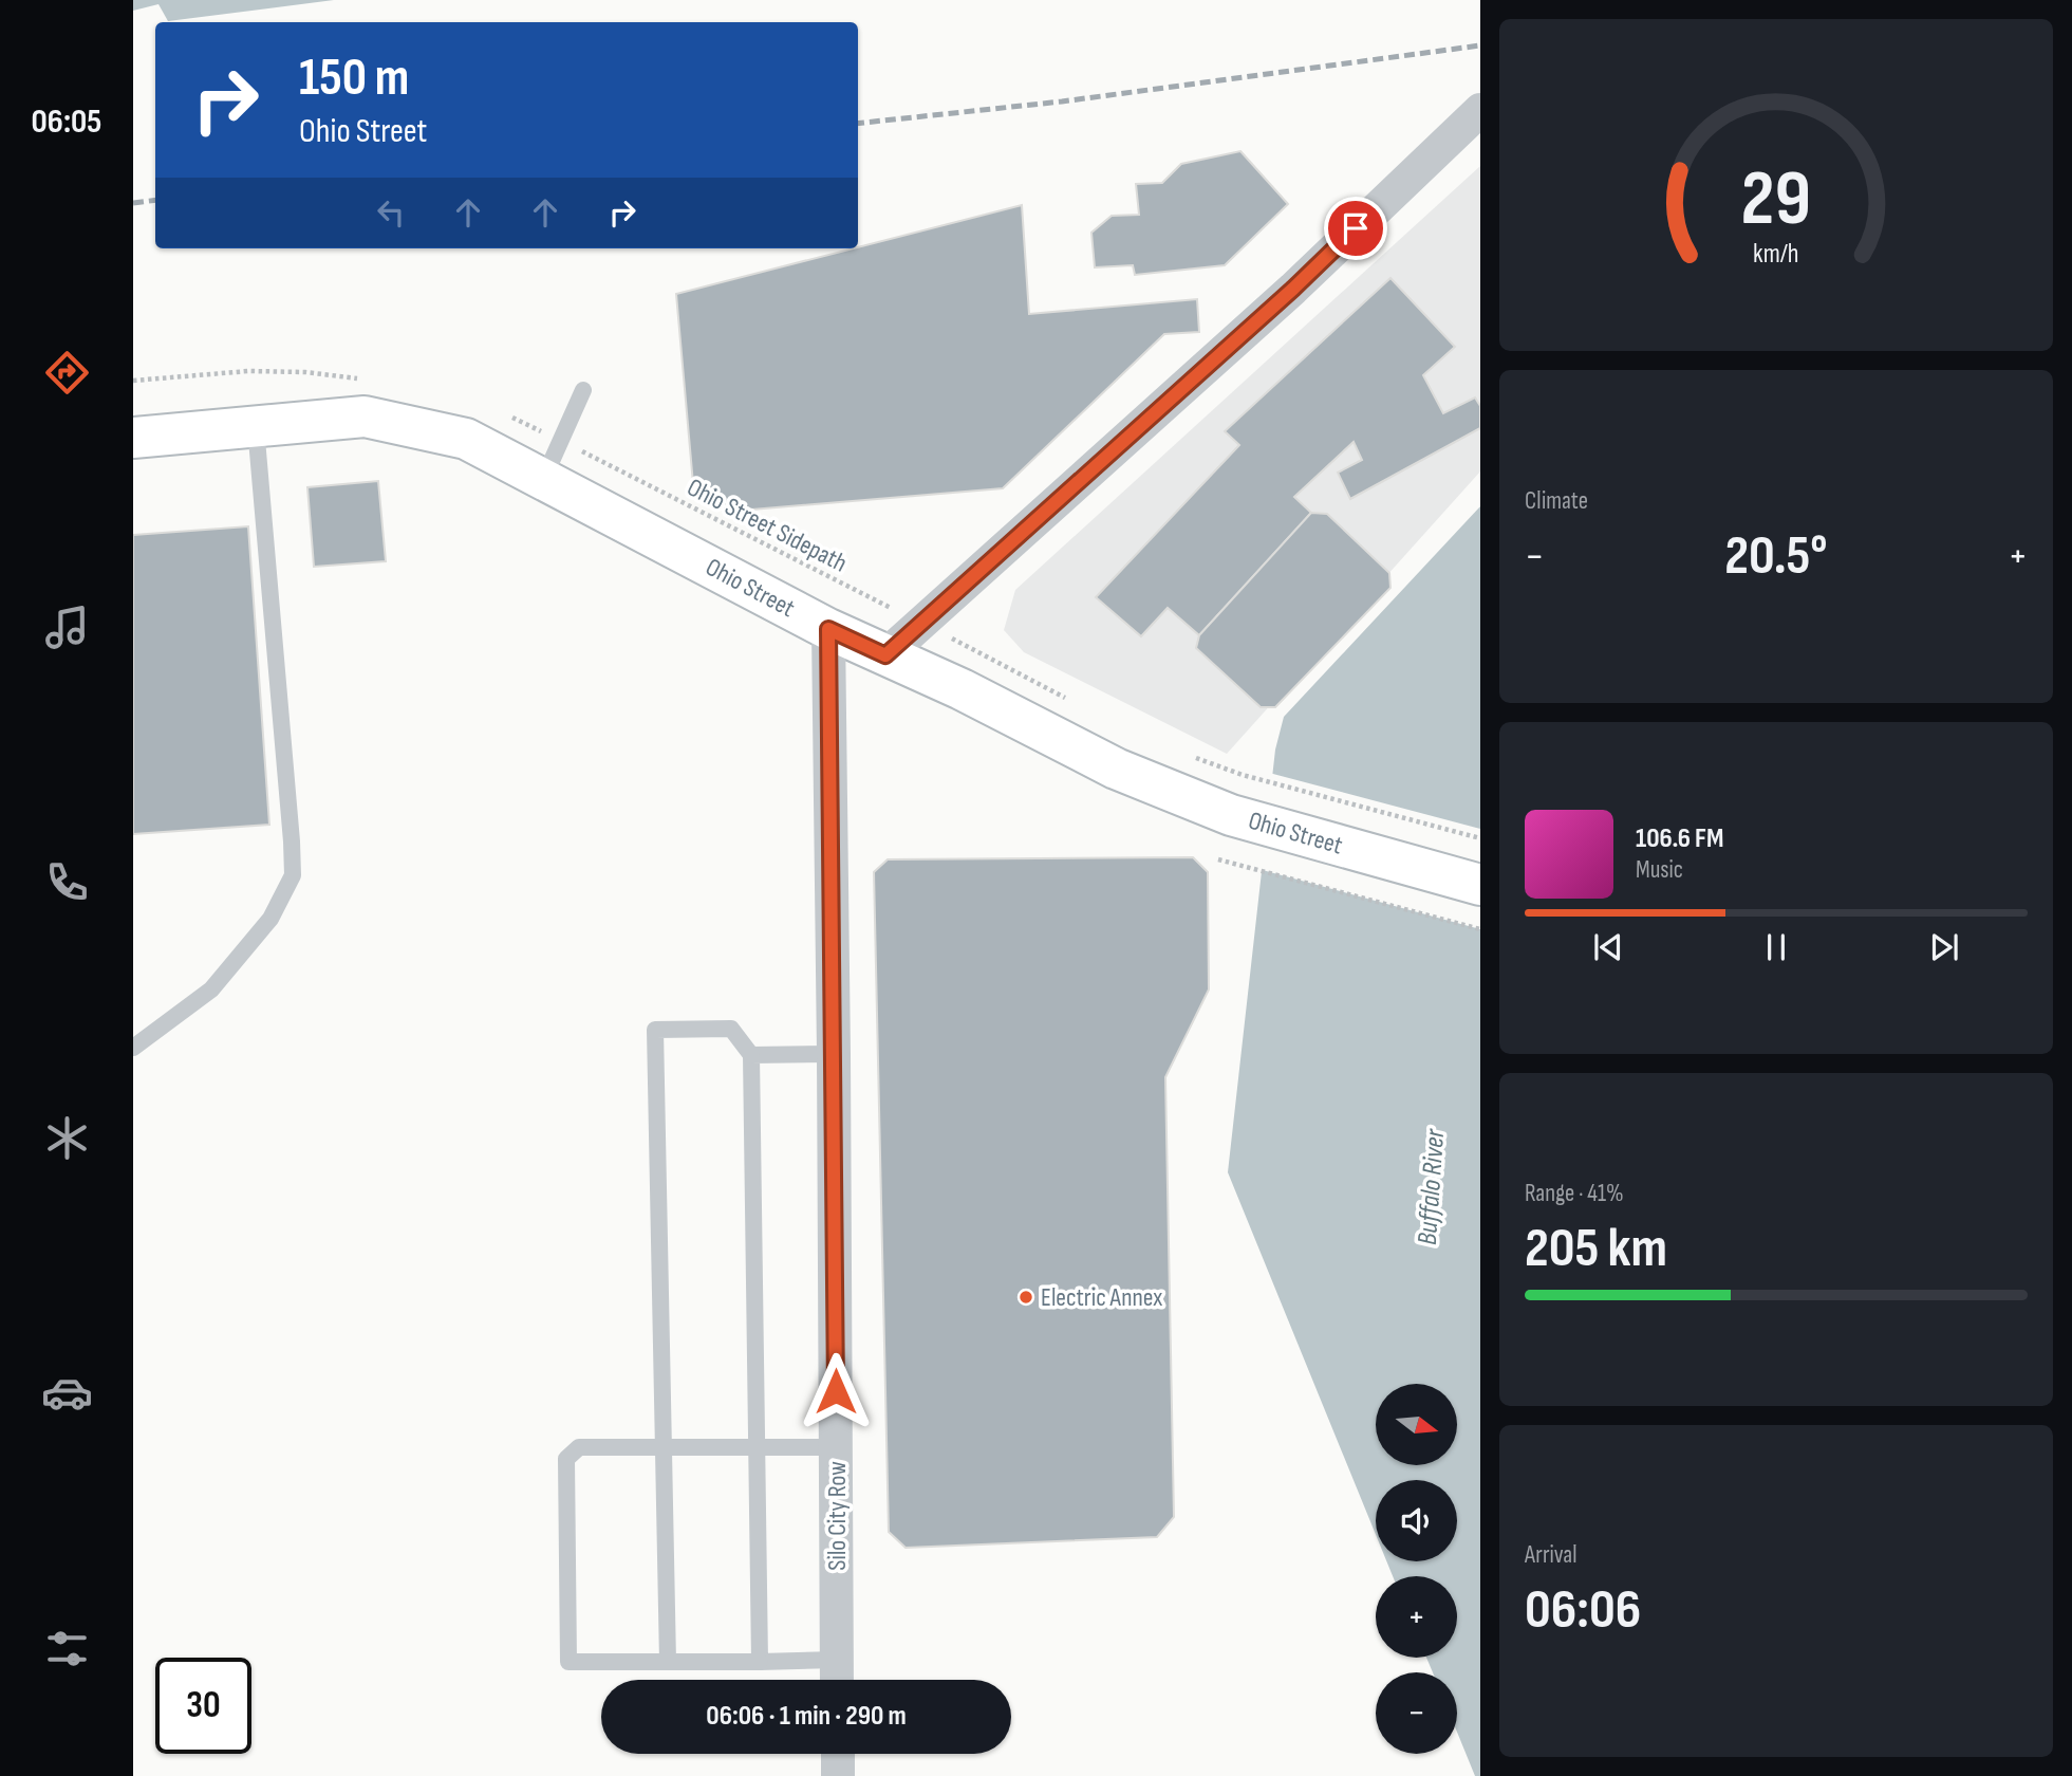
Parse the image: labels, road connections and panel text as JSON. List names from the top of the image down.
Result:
{
  "streets": {
    "street": ["Ohio Street", "Silo City Row"],
    "path": ["Ohio Street Sidepath"]
  },
  "crossings": [
    ["Ohio Street", "Silo City Row"]
  ],
  "water": ["Buffalo River"],
  "places": ["Electric Annex"],
  "north": "right",
  "page": {
    "tabs": "06:05",
    "turn": ["150 m", "Ohio Street"],
    "tile": [
      "Climate",
      ["Range · 41%", "205 km"],
      ["Arrival", "06:06"]
    ],
    "heat": ["−", "20.5°", "+"],
    "song": ["106.6 FM", "Music"],
    "map_buttons": ["+", "−"],
    "limit": "30",
    "trip": "06:06 · 1 min · 290 m",
    "gauge": ["29", "km/h"]
  }
}
